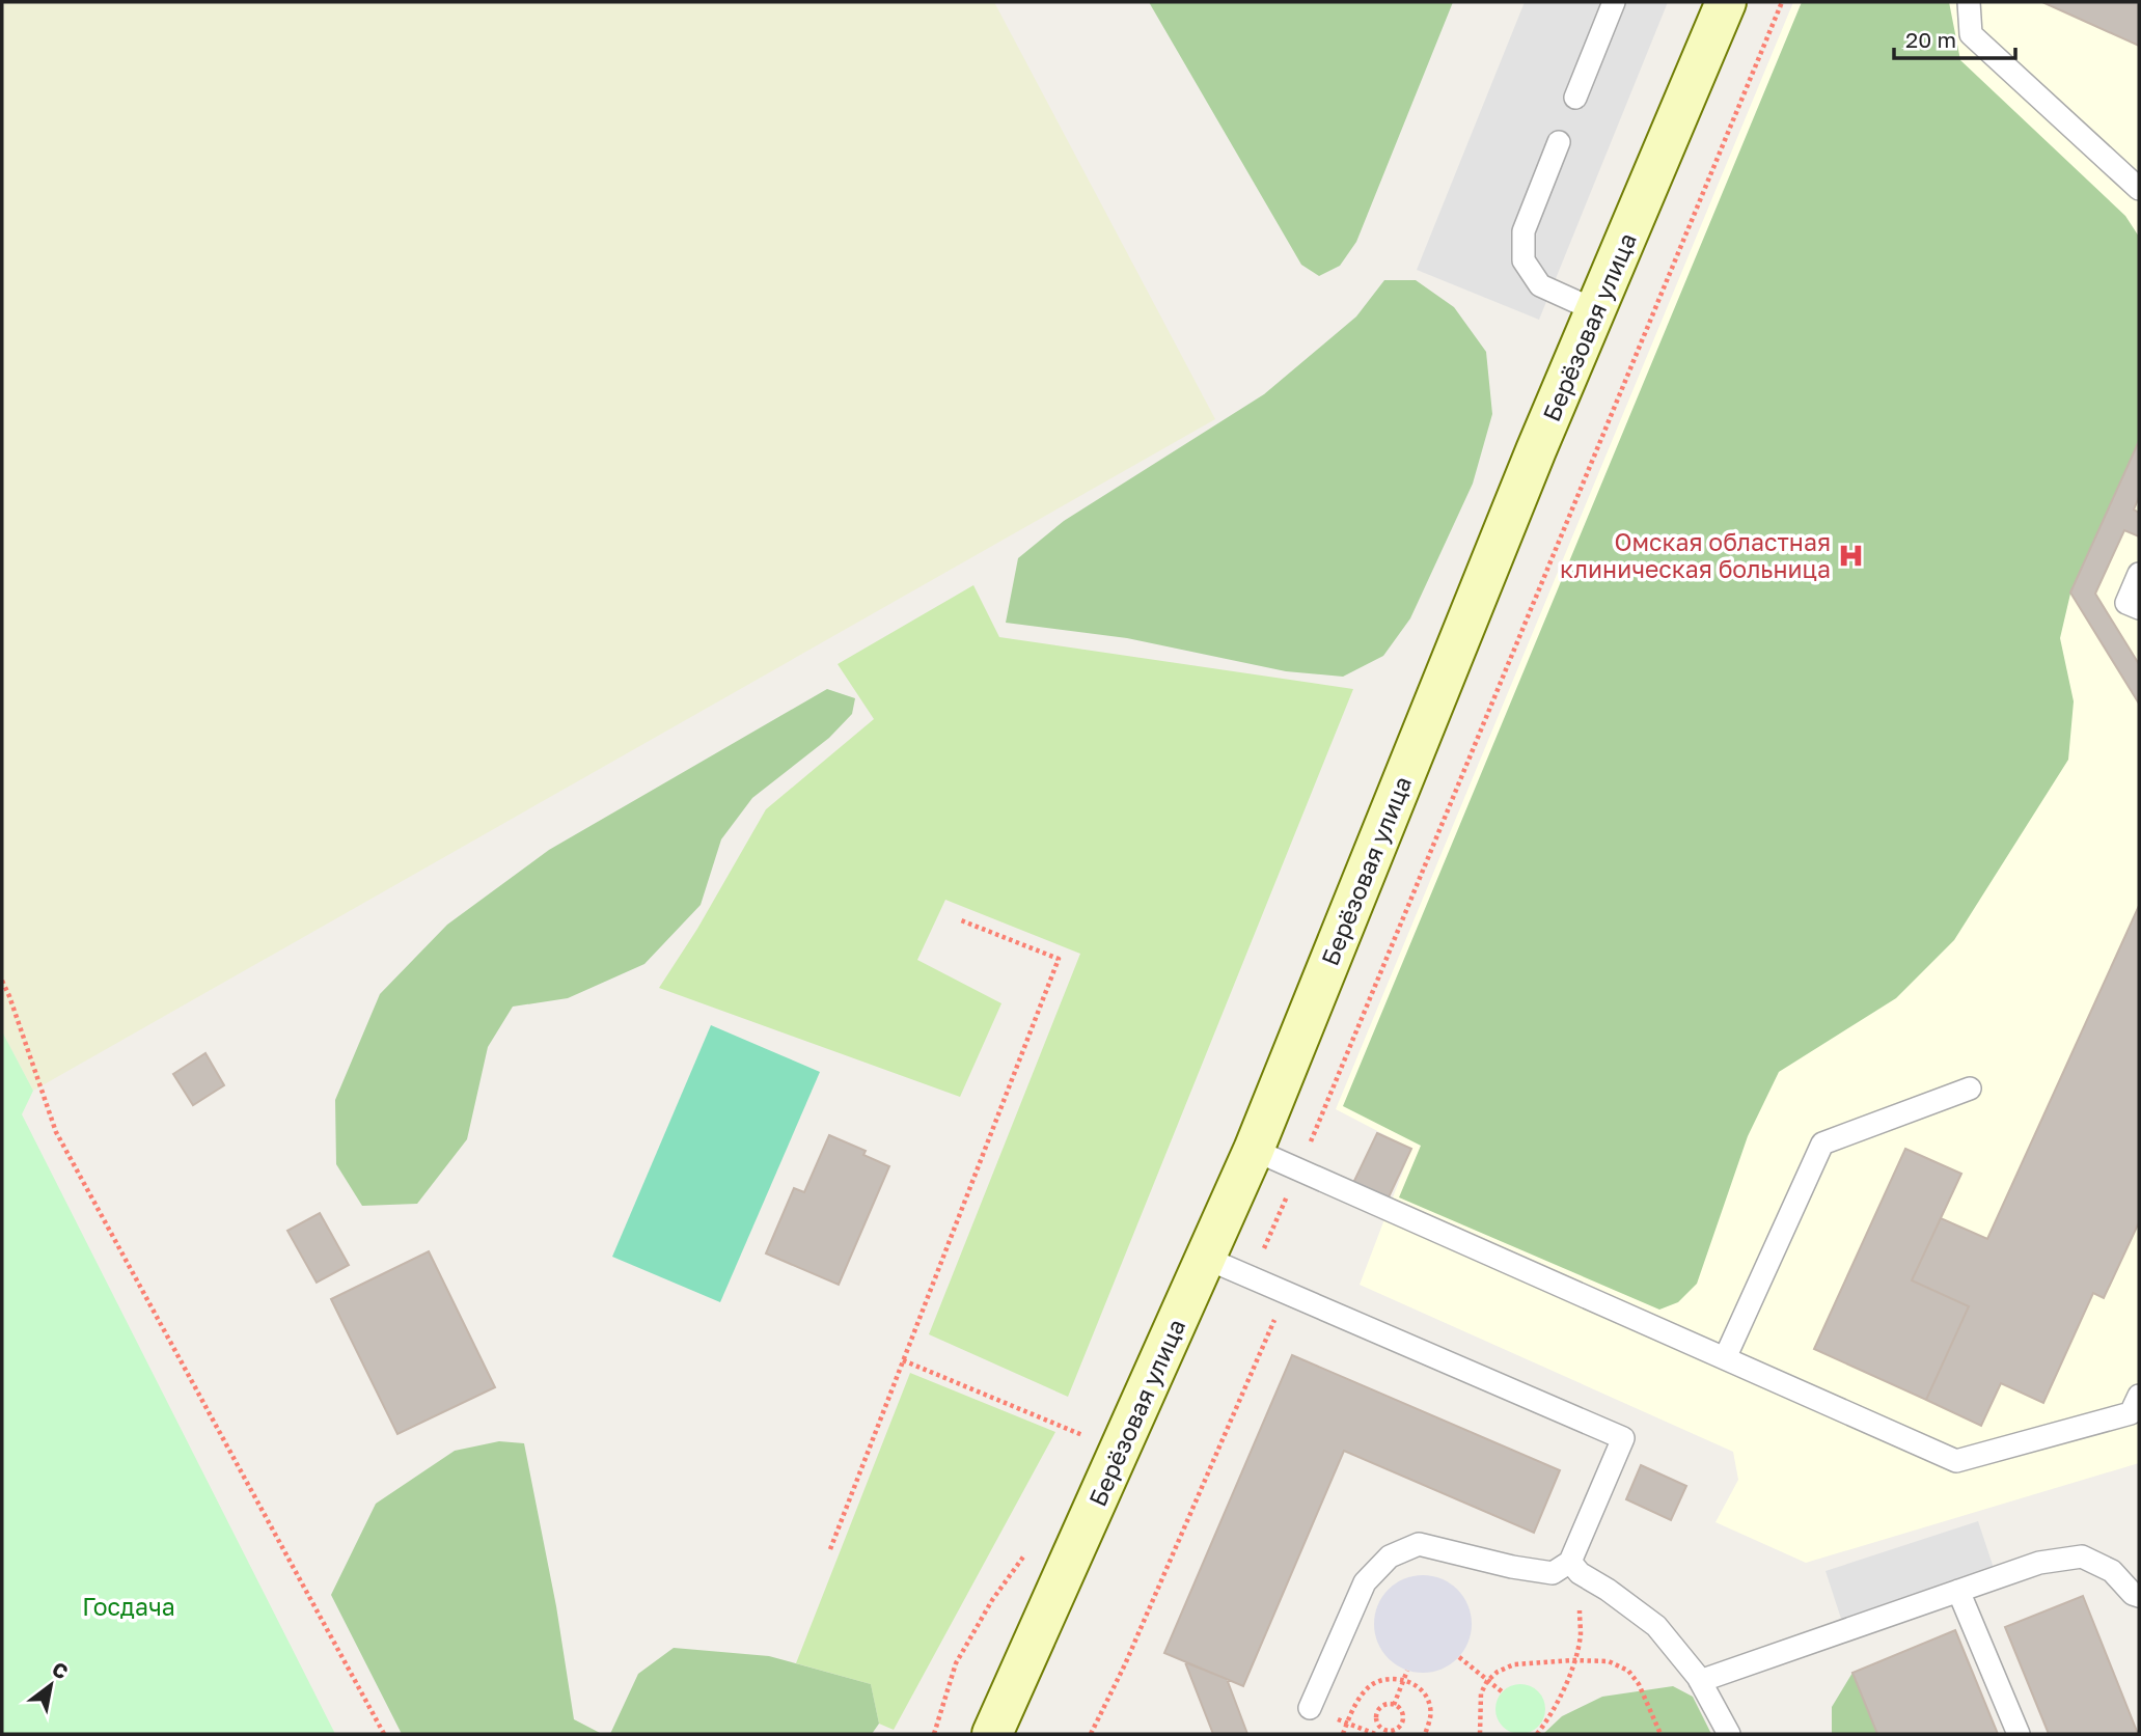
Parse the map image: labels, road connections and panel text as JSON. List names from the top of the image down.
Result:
{
  "streets": {
    "main road": ["Берёзовая улица"]
  },
  "parks": ["Госдача"],
  "places": {
    "hospital": ["Омская областная клиническая больница"]
  },
  "scale_bar": "20 m",
  "north": "top right"
}
